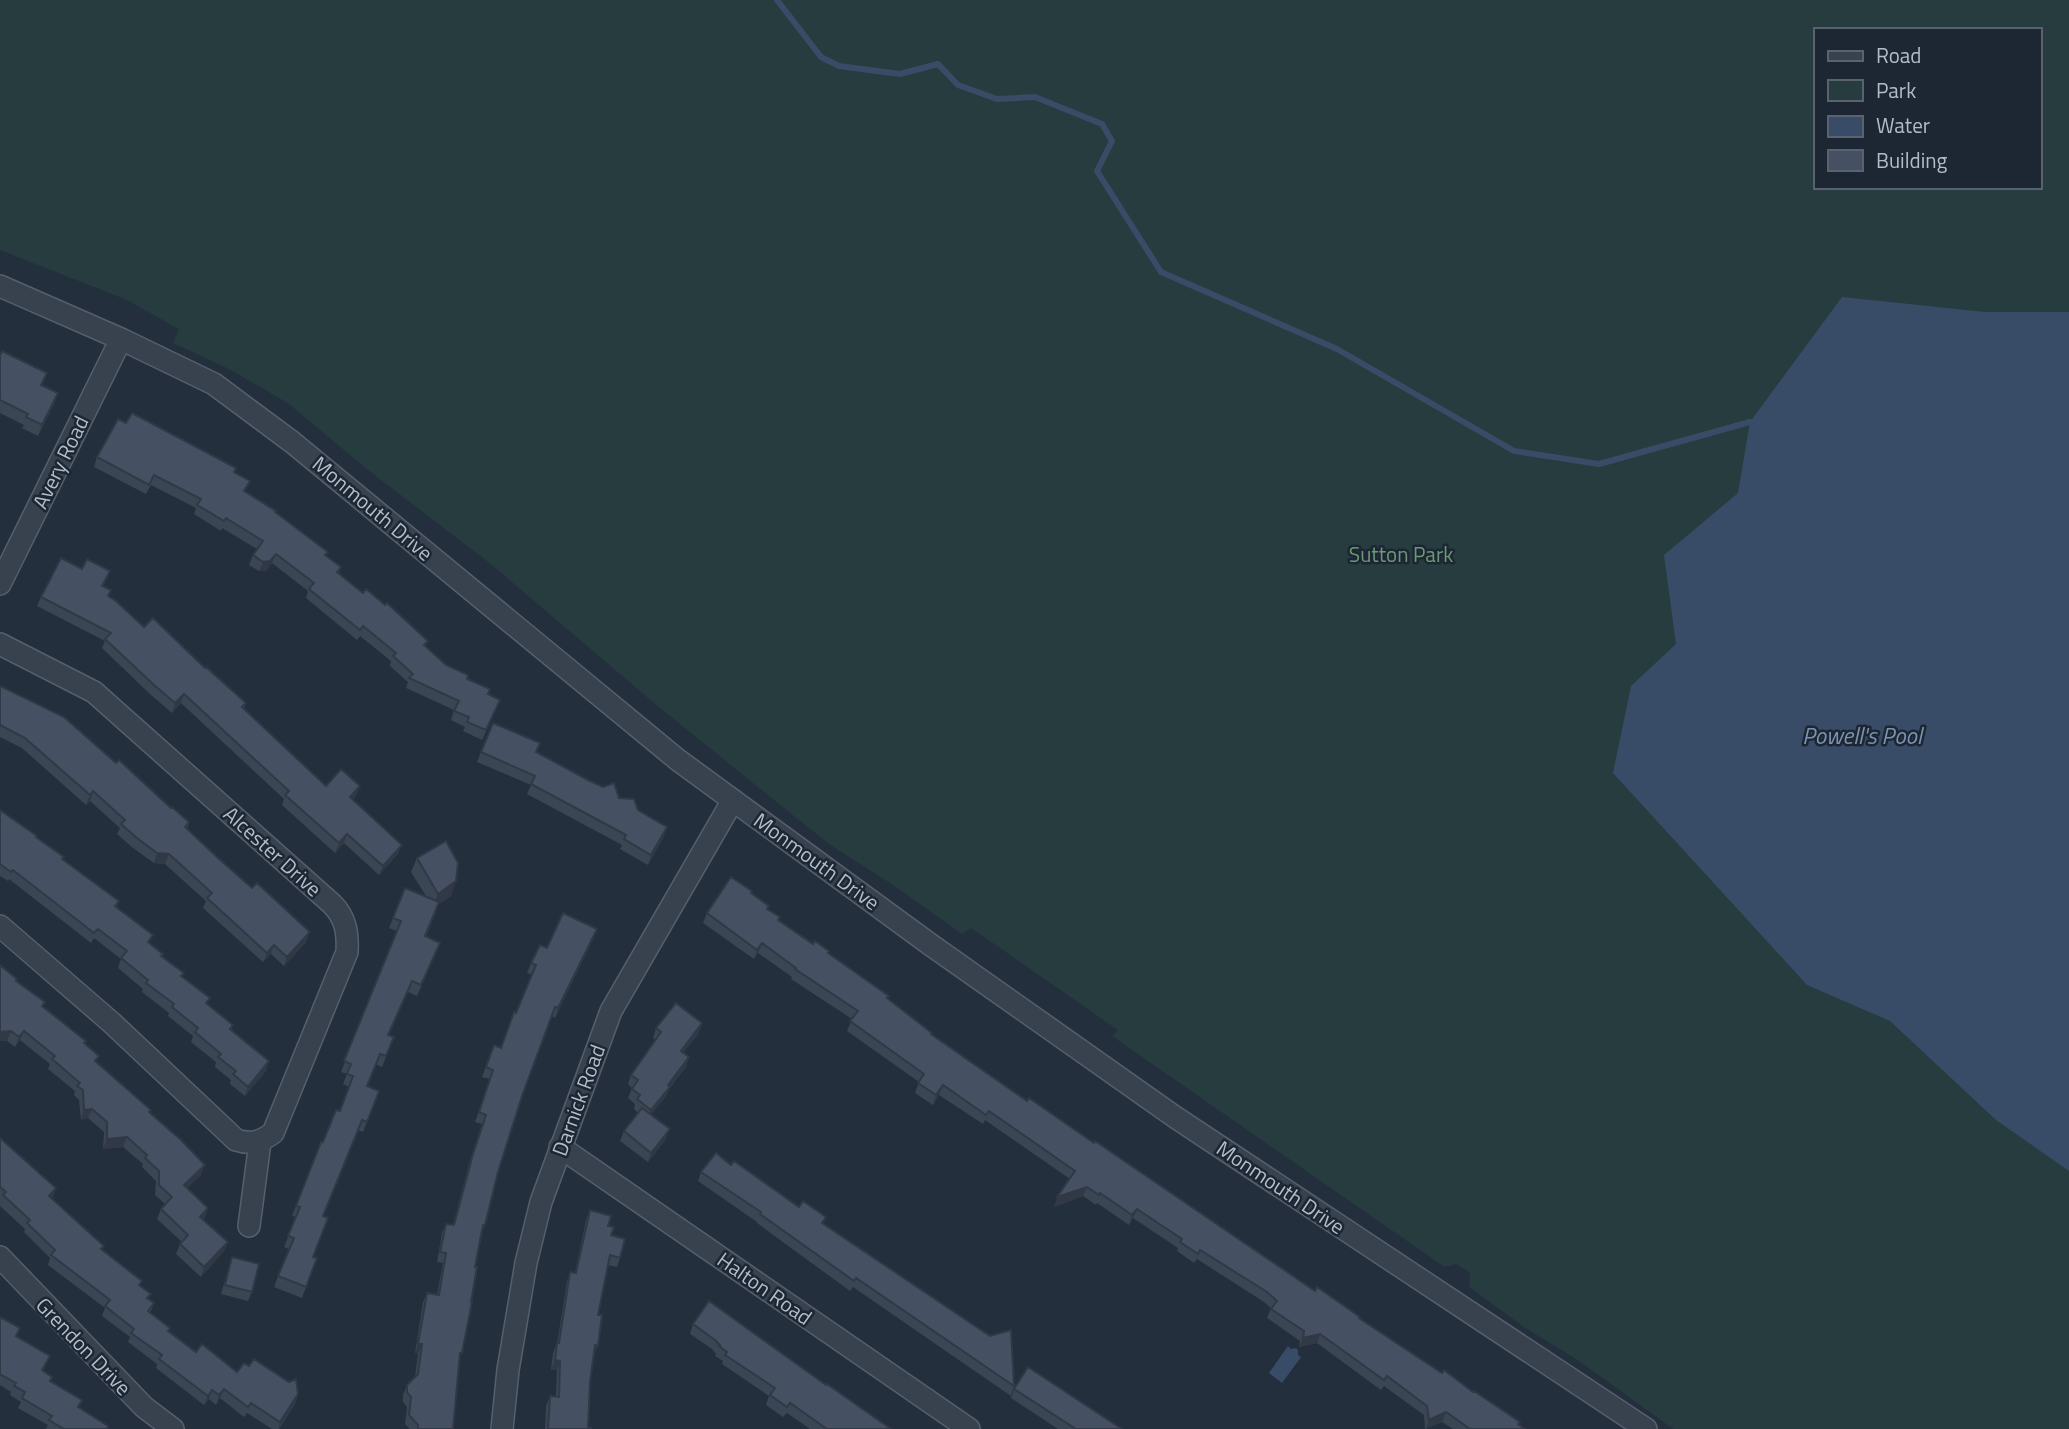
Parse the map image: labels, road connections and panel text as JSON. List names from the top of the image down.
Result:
{
  "streets": {
    "street": [
      "Avery Road",
      "Monmouth Drive",
      "Alcester Drive",
      "Darnick Road",
      "Halton Road",
      "Grendon Drive"
    ]
  },
  "crossings": [
    ["Avery Road", "Monmouth Drive"],
    ["Monmouth Drive", "Darnick Road"],
    ["Darnick Road", "Halton Road"]
  ],
  "water": ["Powell's Pool"],
  "parks": ["Sutton Park"],
  "legend": [
    "Road",
    "Park",
    "Water",
    "Building"
  ]
}
